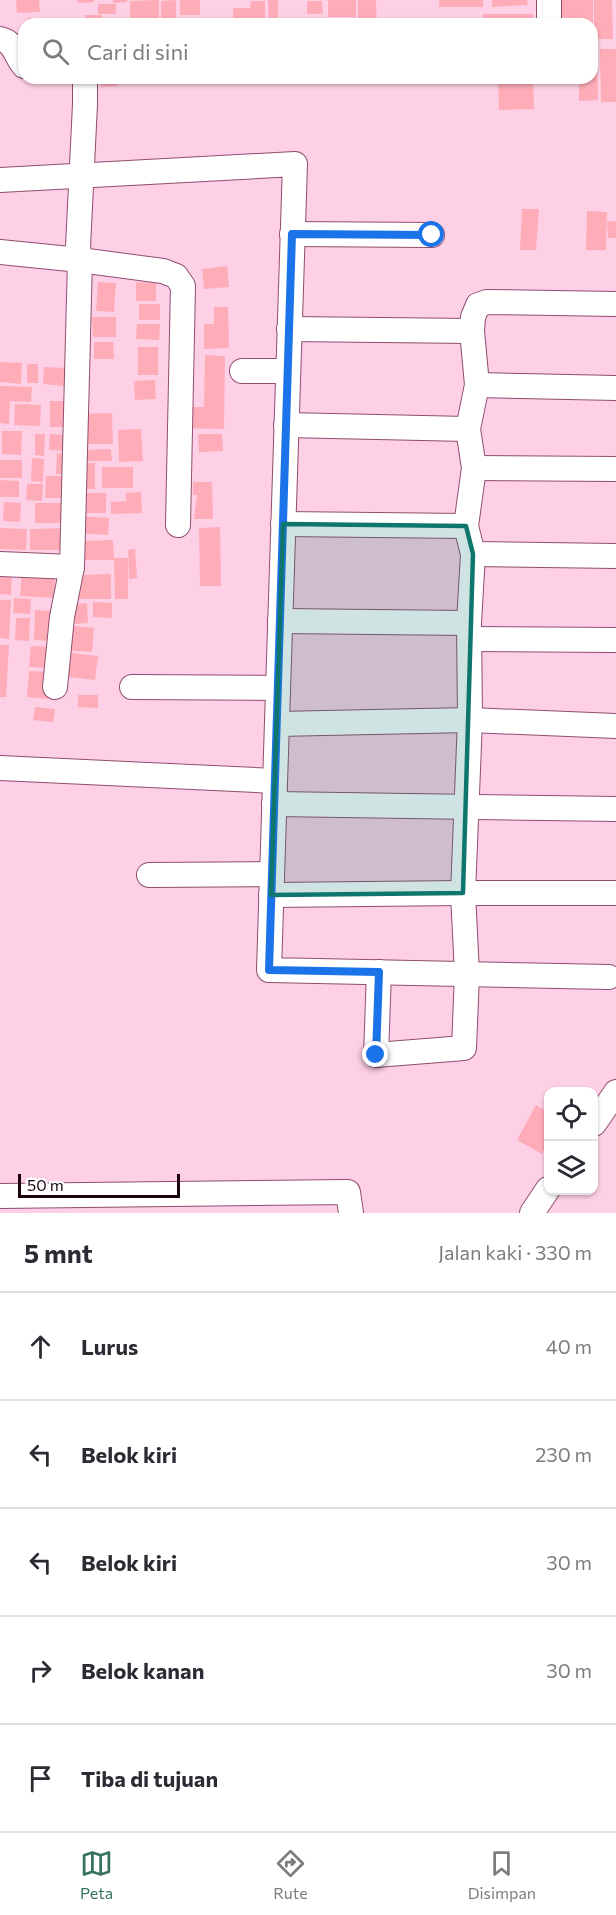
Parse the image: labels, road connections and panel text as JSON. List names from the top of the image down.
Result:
{
  "scale_bar": "50 m",
  "page": {
    "search": "Cari di sini",
    "scale": "50 m",
    "heading": ["5 mnt", "Jalan kaki · 330 m"],
    "list": [
      ["Lurus", "40 m"],
      ["Belok kiri", "230 m"],
      ["Belok kiri", "30 m"],
      ["Belok kanan", "30 m"],
      "Tiba di tujuan"
    ],
    "nav": ["Peta", "Rute", "Disimpan"]
  }
}
